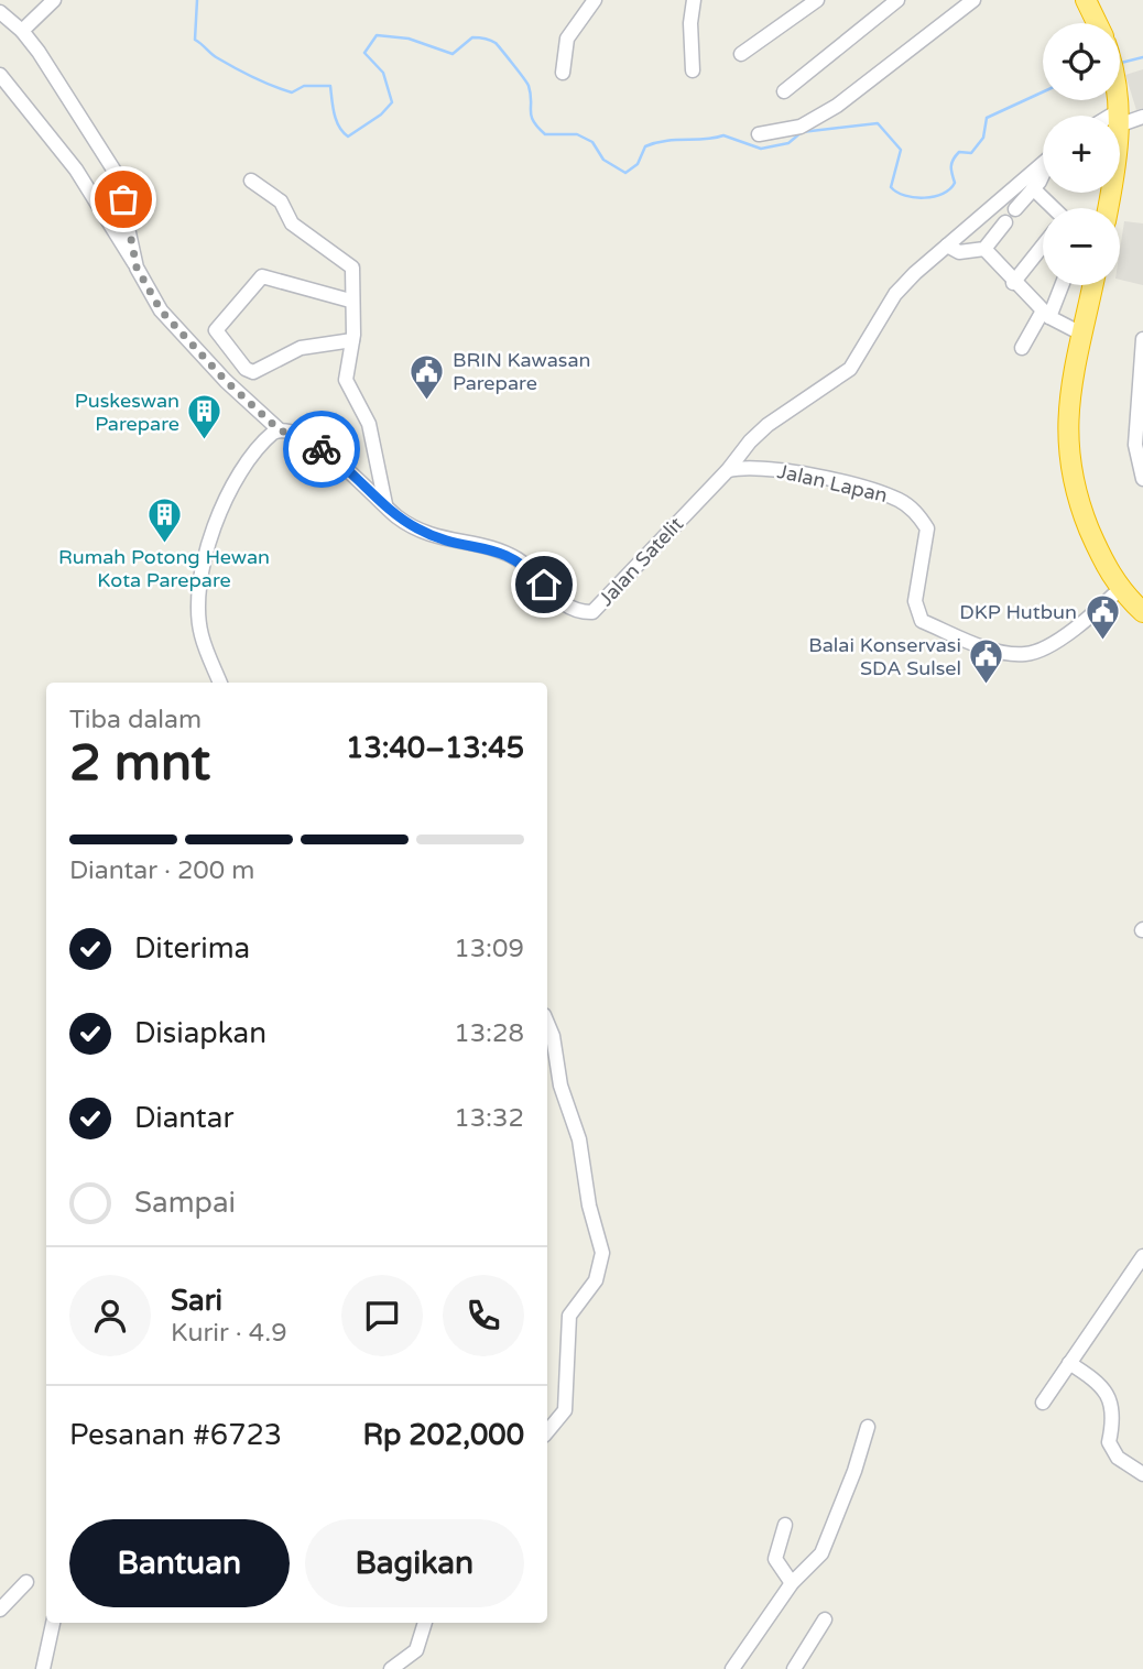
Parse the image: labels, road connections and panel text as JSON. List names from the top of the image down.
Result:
{
  "streets": {
    "street": ["Jalan Lapan", "Jalan Satelit"]
  },
  "crossings": [
    ["Jalan Lapan", "Jalan Satelit"]
  ],
  "places": {
    "public building": ["BRIN Kawasan Parepare", "DKP Hutbun", "Balai Konservasi SDA Sulsel"],
    "building": ["Puskeswan Parepare", "Rumah Potong Hewan Kota Parepare"]
  },
  "page": {
    "map_buttons": ["+", "−"],
    "heading": ["2 mnt", "Tiba dalam", "13:40–13:45"],
    "panel": [
      "Sari",
      "Kurir · 4.9",
      "Pesanan #6723",
      "Rp 202,000"
    ],
    "bar": "Diantar · 200 m",
    "list": [
      ["Diterima", "13:09"],
      ["Disiapkan", "13:28"],
      ["Diantar", "13:32"],
      "Sampai"
    ],
    "buttons": ["Bantuan", "Bagikan"]
  }
}
